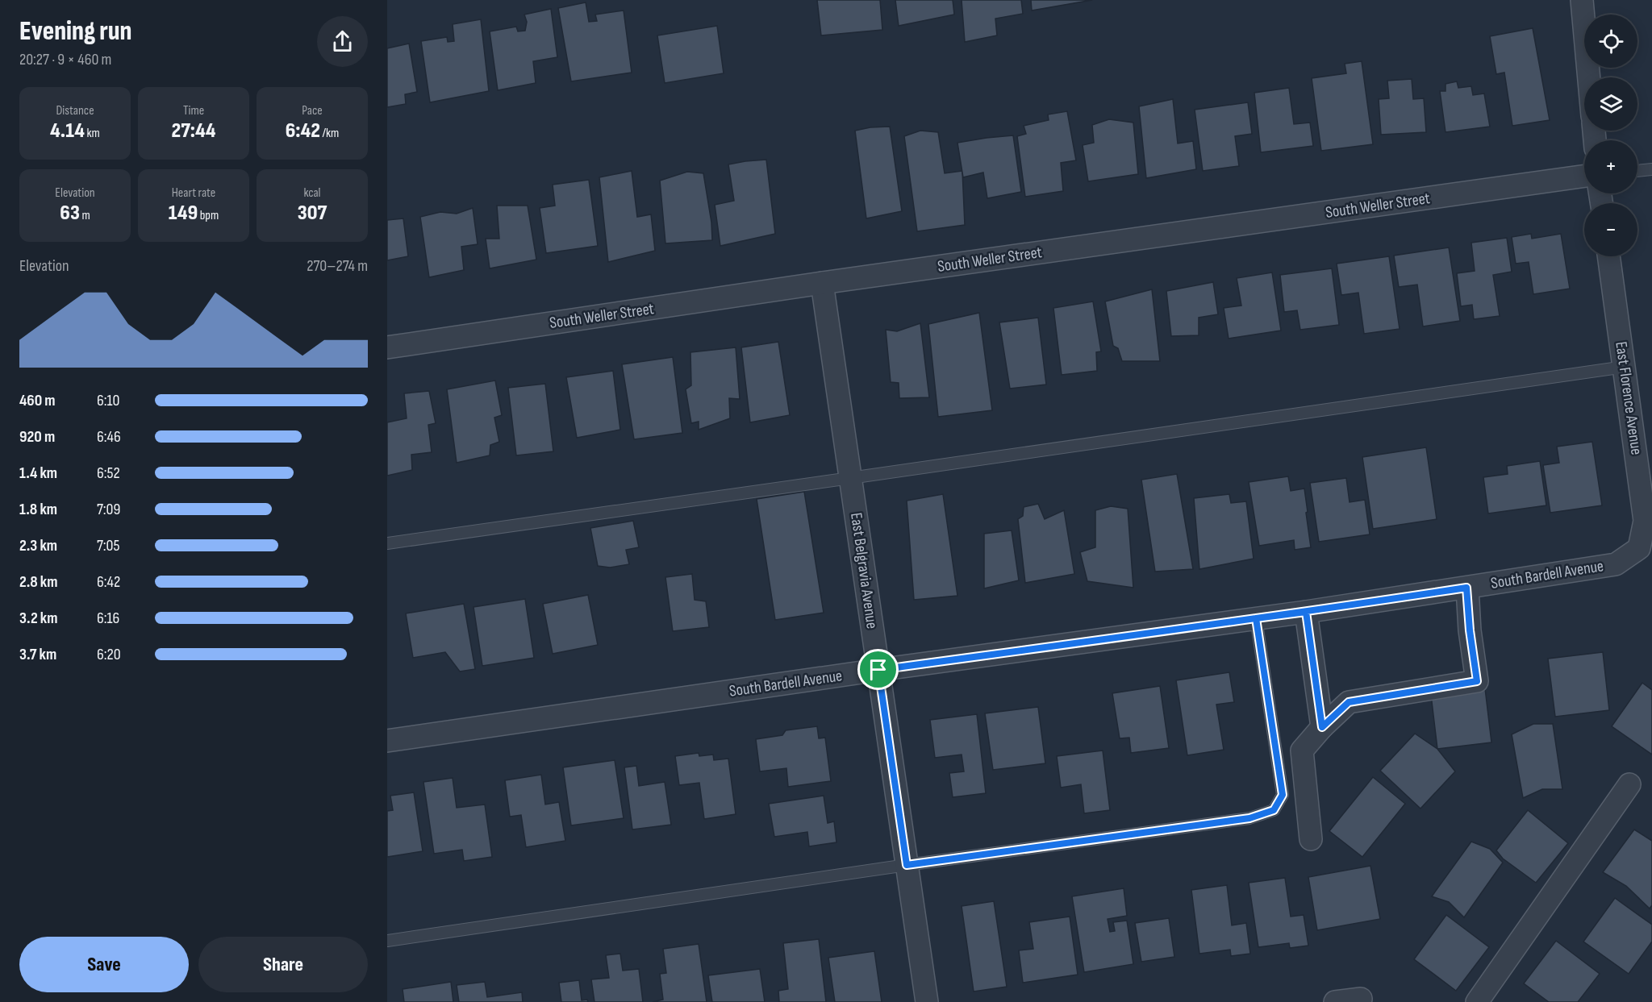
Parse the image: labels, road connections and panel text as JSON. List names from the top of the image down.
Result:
{
  "streets": {
    "street": [
      "South Weller Street",
      "East Florence Avenue",
      "East Belgravia Avenue",
      "South Bardell Avenue"
    ]
  },
  "crossings": [
    ["South Weller Street", "East Belgravia Avenue"],
    ["East Florence Avenue", "South Bardell Avenue"],
    ["East Belgravia Avenue", "South Bardell Avenue"]
  ],
  "page": {
    "heading": ["Evening run", "20:27 · 9 × 460 m"],
    "map_buttons": ["+", "−"],
    "stats": [
      ["Distance", "4.14 km"],
      ["Time", "27:44"],
      ["Pace", "6:42 /km"],
      ["Elevation", "63 m"],
      ["Heart rate", "149 bpm"],
      ["kcal", "307"]
    ],
    "chart": ["Elevation", "270–274 m"],
    "list": [
      {
        "name": "460 m",
        "note": "6:10"
      },
      {
        "name": "920 m",
        "note": "6:46"
      },
      {
        "name": "1.4 km",
        "note": "6:52"
      },
      {
        "name": "1.8 km",
        "note": "7:09"
      },
      {
        "name": "2.3 km",
        "note": "7:05"
      },
      {
        "name": "2.8 km",
        "note": "6:42"
      },
      {
        "name": "3.2 km",
        "note": "6:16"
      },
      {
        "name": "3.7 km",
        "note": "6:20"
      }
    ],
    "buttons": ["Save", "Share"]
  }
}
